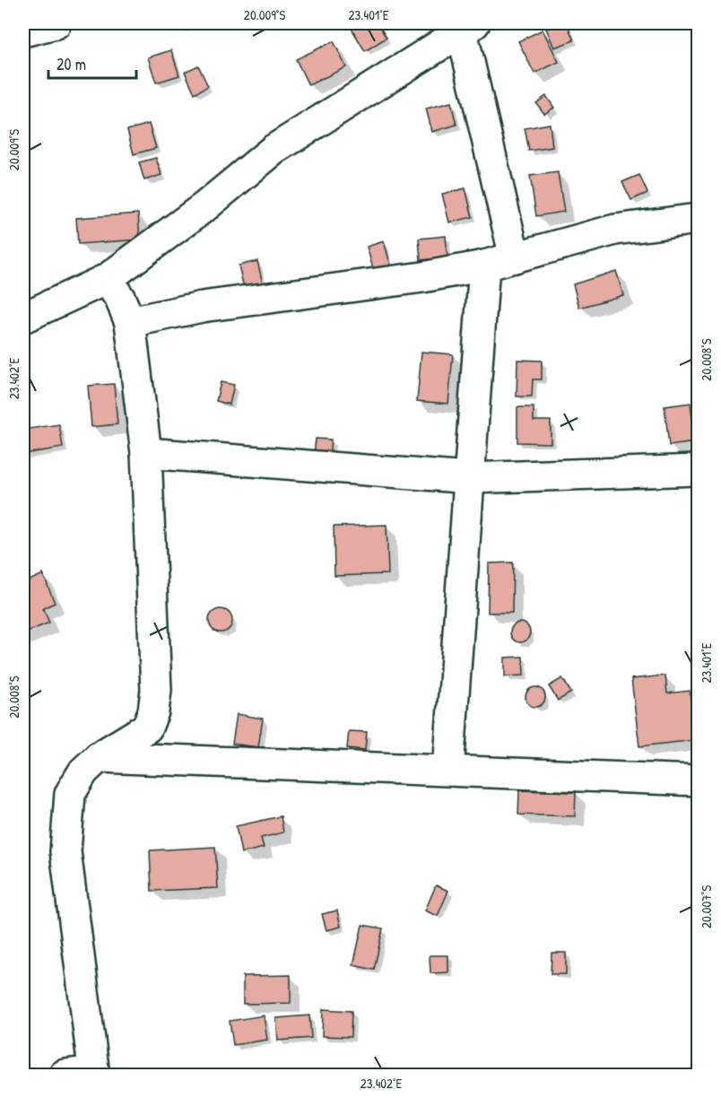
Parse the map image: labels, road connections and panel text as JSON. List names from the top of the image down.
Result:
{
  "scale_bar": "20 m",
  "coordinates": [
    "20.009°S",
    "23.401°E",
    "20.008°S",
    "23.402°E",
    "20.007°S"
  ]
}
